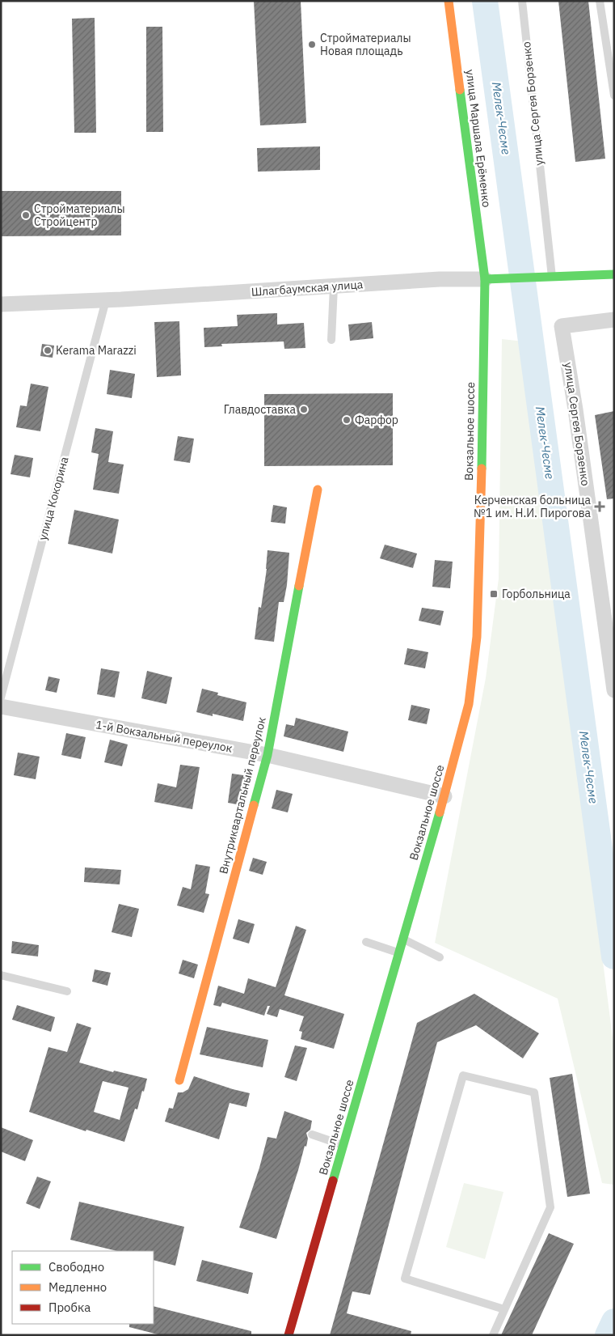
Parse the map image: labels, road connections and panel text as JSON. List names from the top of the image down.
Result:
{
  "streets": {
    "main road": [
      "улица Маршала Ерёменко",
      "Шлагбаумская улица",
      "Вокзальное шоссе",
      "Внутриквартальный переулок"
    ],
    "street": ["улица Сергея Борзенко", "1-й Вокзальный переулок"],
    "lane": ["улица Кокорина"]
  },
  "crossings": [
    ["улица Сергея Борзенко", "Шлагбаумская улица"],
    ["улица Маршала Ерёменко", "Шлагбаумская улица"],
    ["улица Маршала Ерёменко", "Вокзальное шоссе"],
    ["Шлагбаумская улица", "Вокзальное шоссе"],
    ["Шлагбаумская улица", "улица Кокорина"],
    ["Вокзальное шоссе", "1-й Вокзальный переулок"],
    ["1-й Вокзальный переулок", "Внутриквартальный переулок"]
  ],
  "water": ["Мелек-Чесме"],
  "places": {
    "other": [
      "Стройматериалы Новая площадь",
      "Стройматериалы Стройцентр",
      "Kerama Marazzi",
      "Главдоставка",
      "Фарфор"
    ],
    "health": ["Керченская больница №1 им. Н.И. Пирогова"],
    "transit": ["Горбольница"]
  },
  "legend": ["Свободно", "Медленно", "Пробка"]
}
